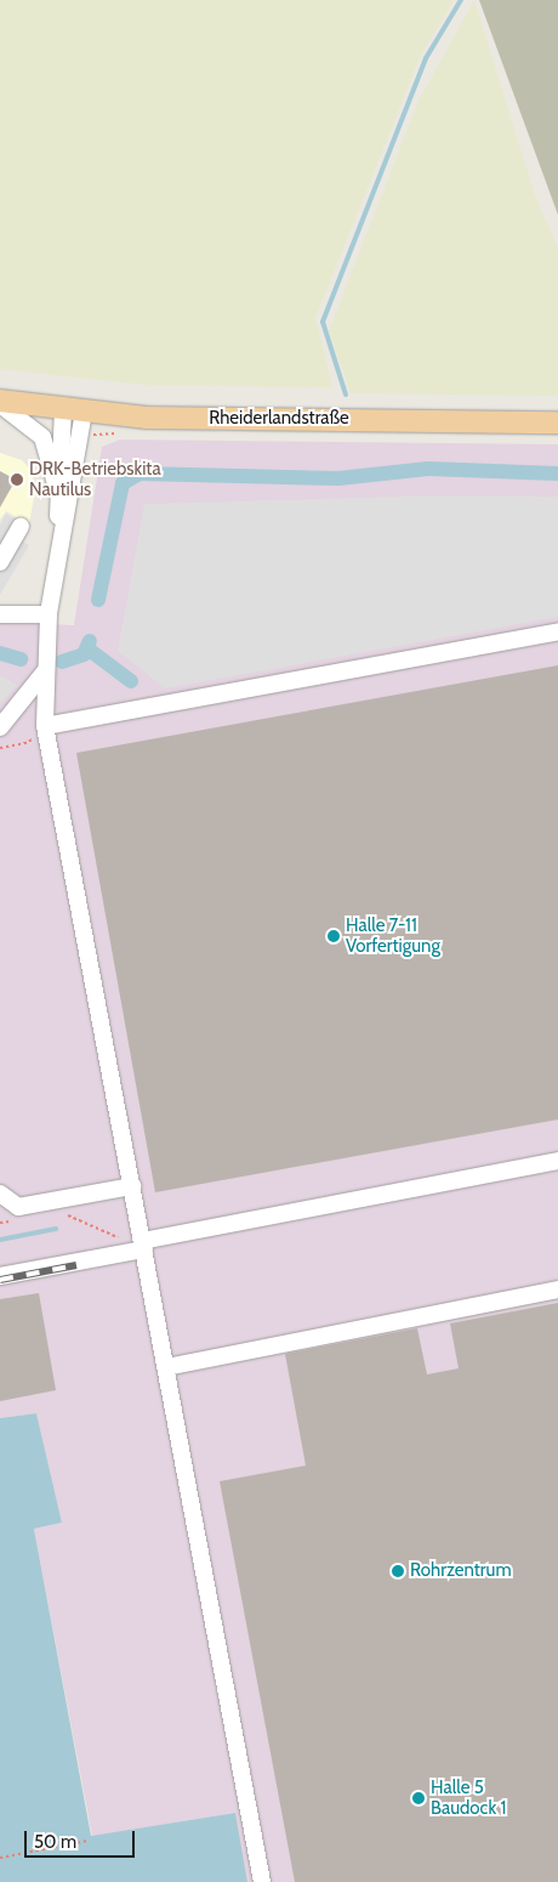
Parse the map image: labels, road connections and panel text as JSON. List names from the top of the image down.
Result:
{
  "streets": {
    "main road": ["Rheiderlandstraße"]
  },
  "places": [
    "DRK-Betriebskita Nautilus",
    "Halle 7-11 Vorfertigung",
    "Rohrzentrum",
    "Halle 5 Baudock 1"
  ],
  "scale_bar": "50 m"
}
